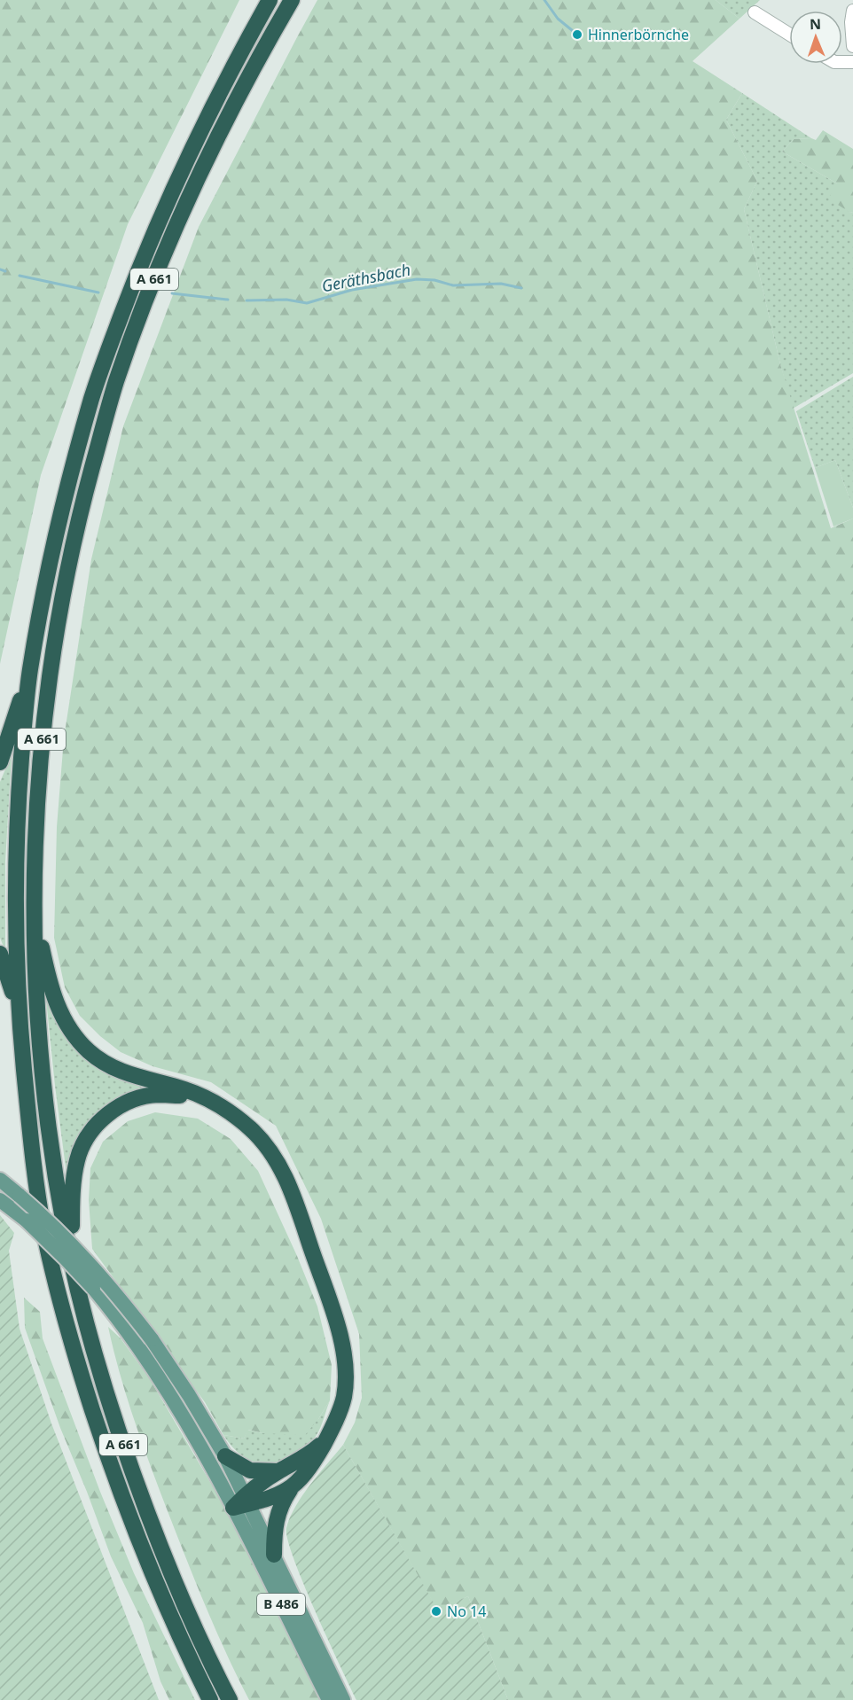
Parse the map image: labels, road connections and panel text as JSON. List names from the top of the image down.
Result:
{
  "streets": {
    "highway": ["A 661"],
    "main road": ["B 486"]
  },
  "water": ["Geräthsbach"],
  "places": ["Hinnerbörnche", "No 14"],
  "north": "top"
}
